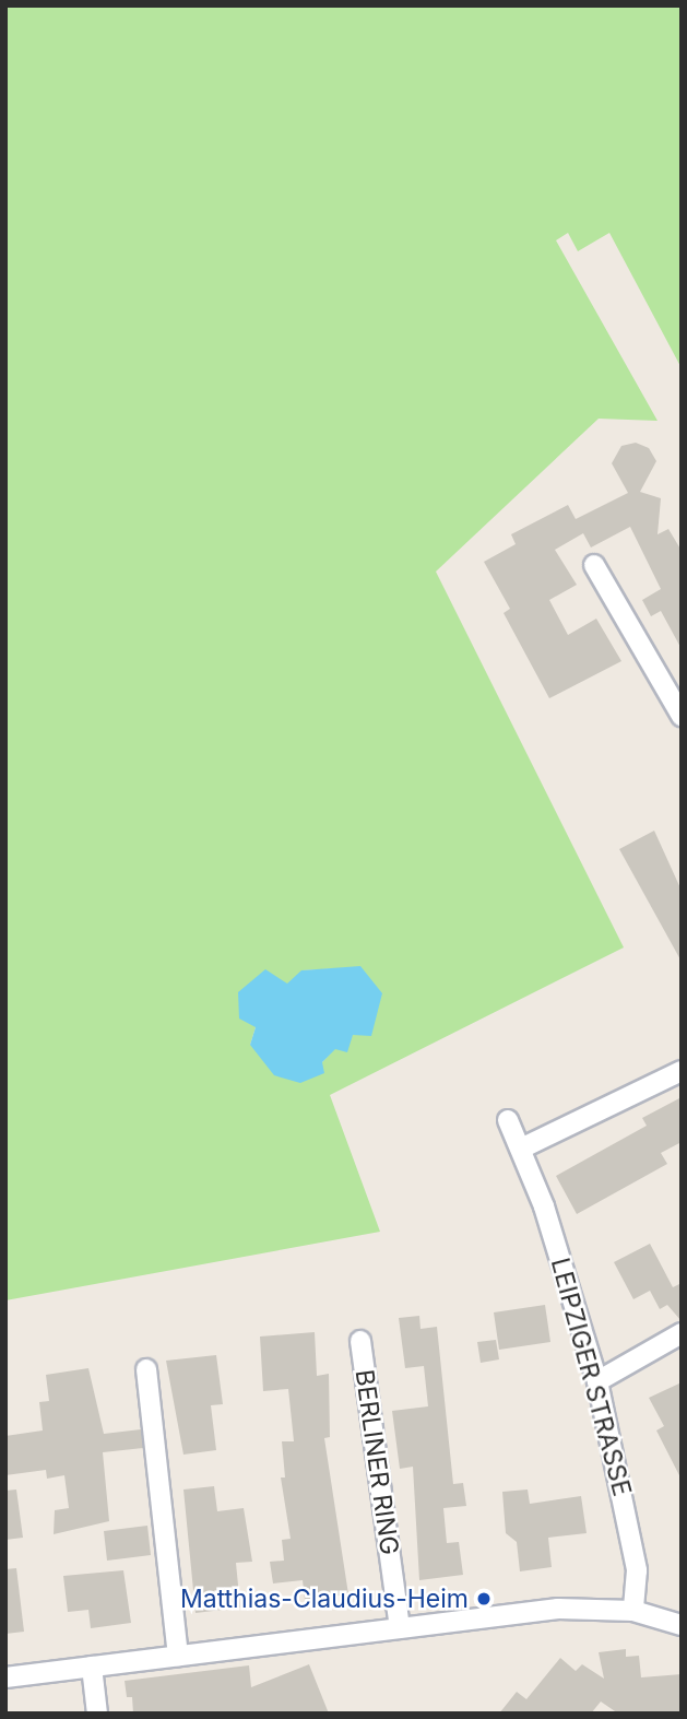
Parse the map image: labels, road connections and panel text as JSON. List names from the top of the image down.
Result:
{
  "streets": {
    "street": ["LEIPZIGER STRASSE", "BERLINER RING"]
  },
  "places": ["Matthias-Claudius-Heim"]
}
